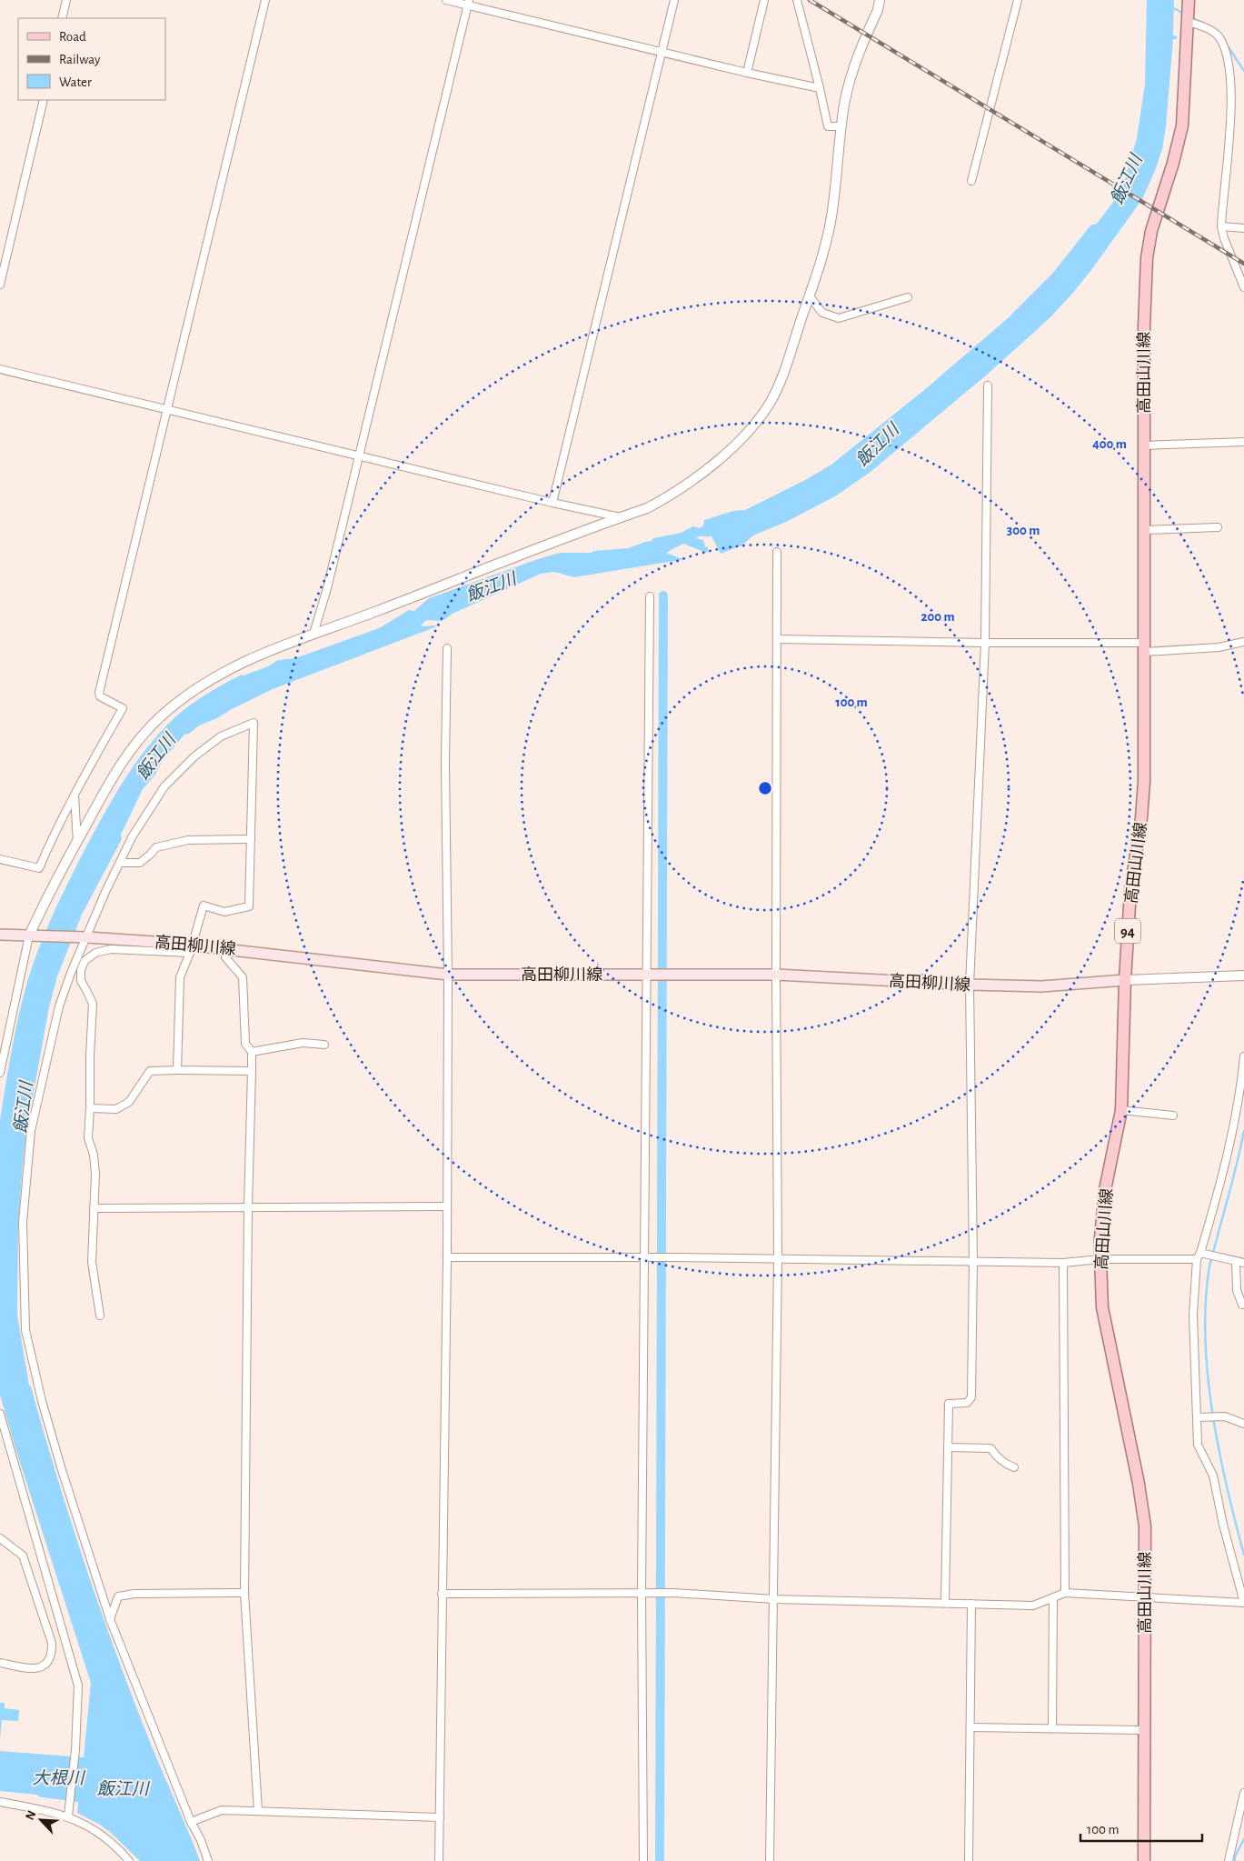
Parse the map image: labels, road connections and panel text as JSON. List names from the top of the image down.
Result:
{
  "streets": {
    "main road": ["高田山川線", "94", "高田柳川線"]
  },
  "crossings": [
    ["高田山川線", "高田柳川線"]
  ],
  "water": ["飯江川", "大根川"],
  "legend": ["Road", "Railway", "Water"],
  "scale_bar": "100 m",
  "north": "top left",
  "rings": [
    "400 m",
    "300 m",
    "200 m",
    "100 m"
  ]
}
